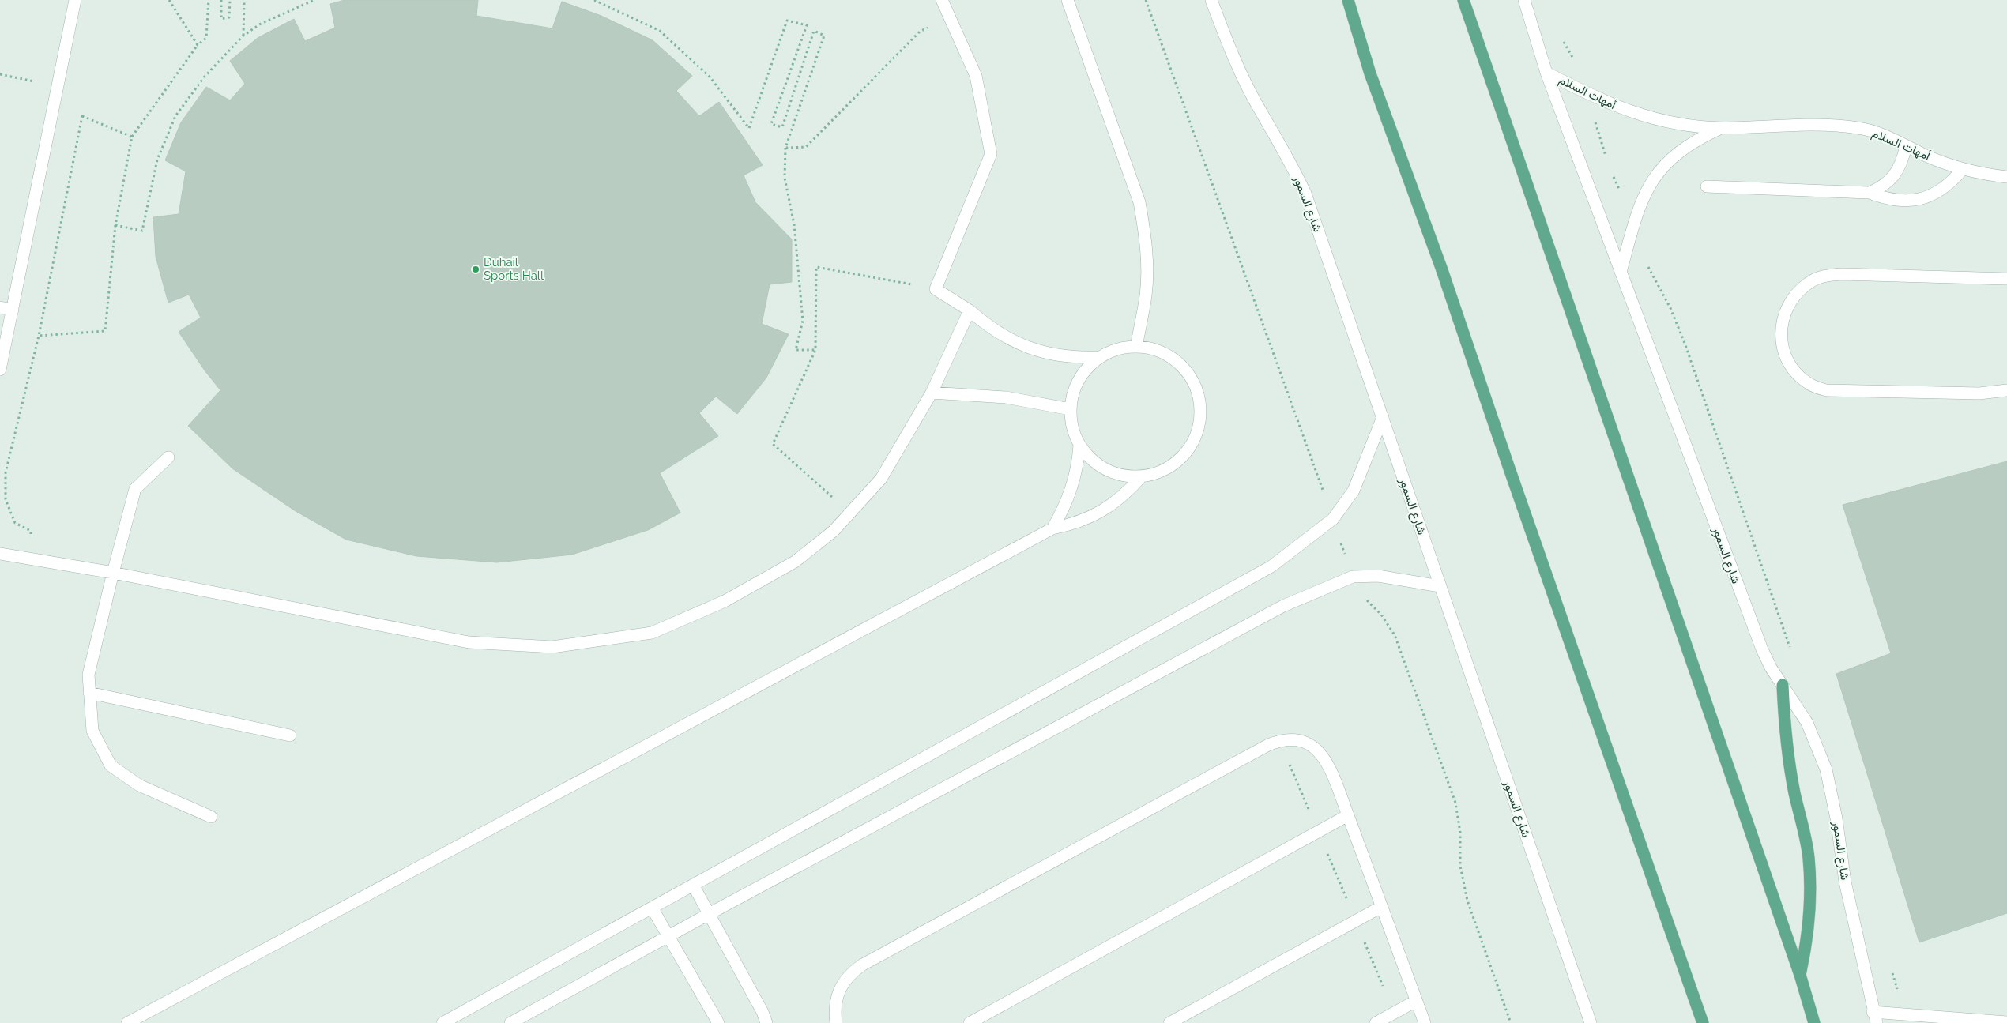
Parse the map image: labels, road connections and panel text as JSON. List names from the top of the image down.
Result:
{
  "streets": {
    "street": ["أمهات السلام", "شارع السمور"]
  },
  "crossings": [
    ["أمهات السلام", "شارع السمور"]
  ],
  "places": ["Duhail Sports Hall"]
}
